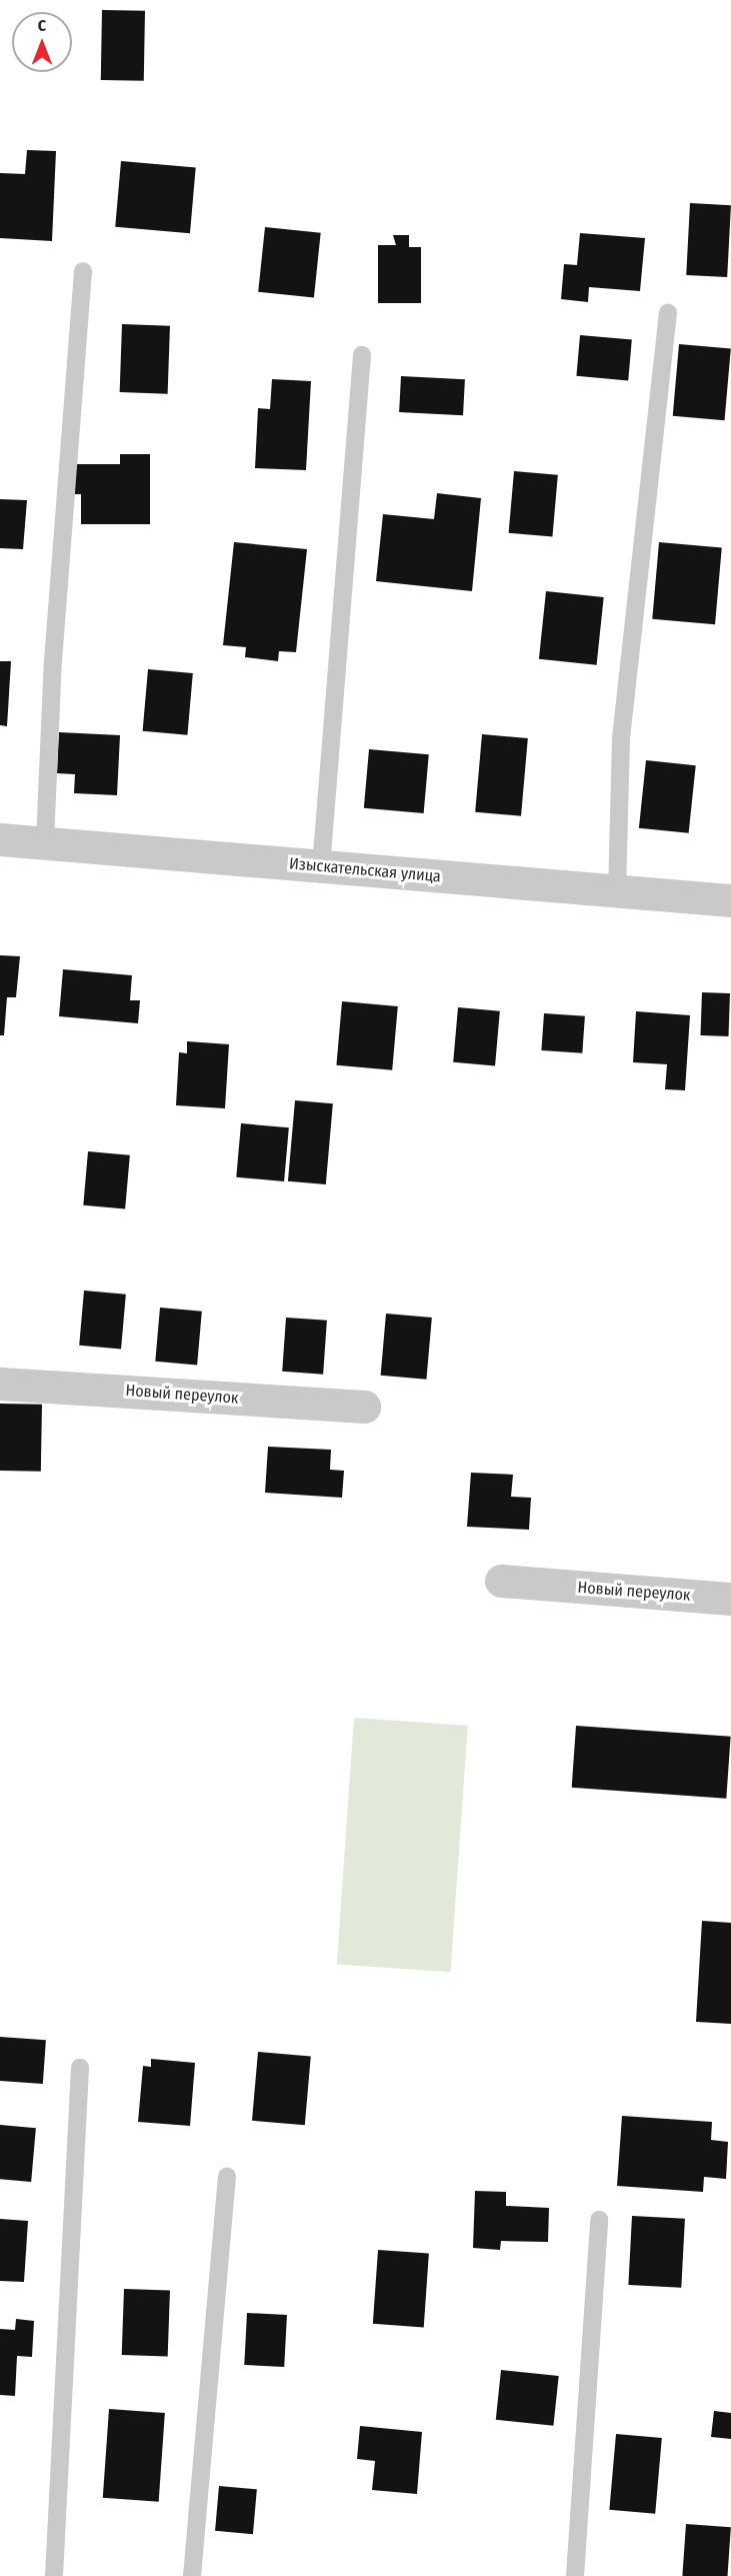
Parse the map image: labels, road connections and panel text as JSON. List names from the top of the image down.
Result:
{
  "streets": {
    "street": ["Изыскательская улица", "Новый переулок"]
  },
  "north": "top"
}
